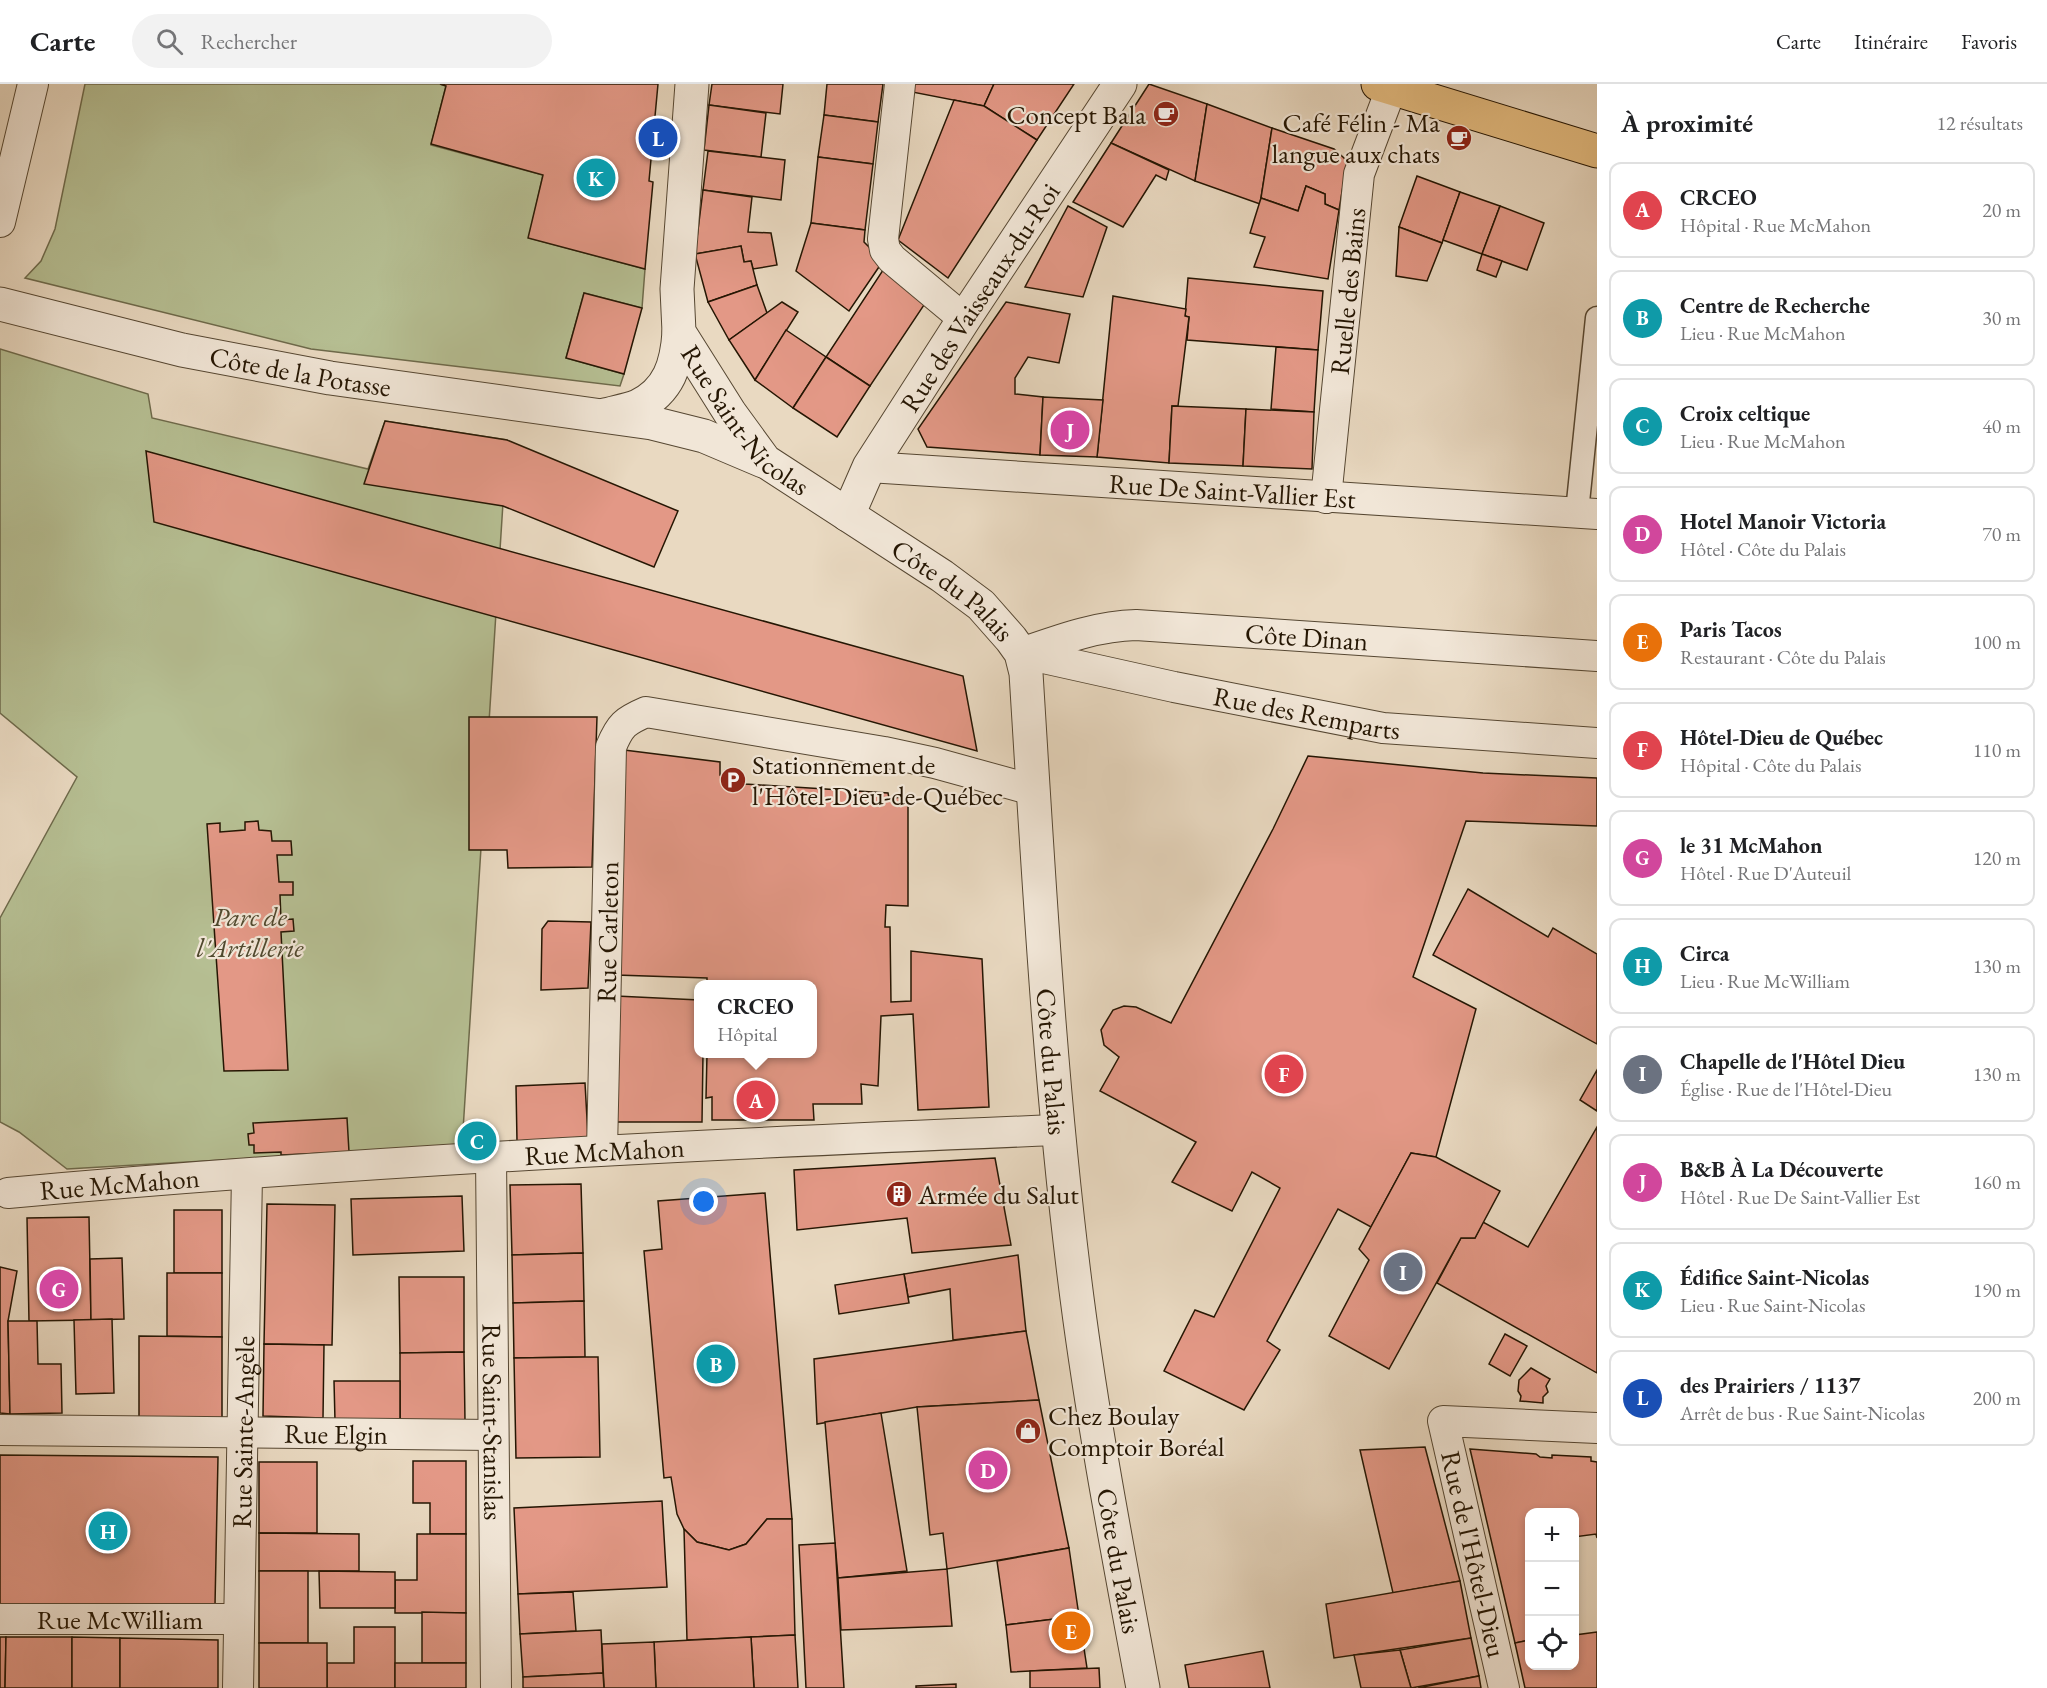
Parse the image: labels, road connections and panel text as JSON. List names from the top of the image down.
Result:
{
  "streets": {
    "street": [
      "Ruelle des Bains",
      "Rue des Vaisseaux-du-Roi",
      "Côte de la Potasse",
      "Rue Saint-Nicolas",
      "Rue De Saint-Vallier Est",
      "Côte du Palais",
      "Côte Dinan",
      "Rue des Remparts",
      "Rue Carleton",
      "Rue McMahon",
      "Rue Saint-Stanislas",
      "Rue Sainte-Angèle",
      "Rue Elgin",
      "Rue de l'Hôtel-Dieu",
      "Rue McWilliam"
    ]
  },
  "crossings": [
    ["Ruelle des Bains", "Rue De Saint-Vallier Est"],
    ["Rue des Vaisseaux-du-Roi", "Rue Saint-Nicolas"],
    ["Rue des Vaisseaux-du-Roi", "Rue De Saint-Vallier Est"],
    ["Rue des Vaisseaux-du-Roi", "Côte du Palais"],
    ["Côte de la Potasse", "Rue Saint-Nicolas"],
    ["Rue Saint-Nicolas", "Côte du Palais"],
    ["Côte du Palais", "Côte Dinan"],
    ["Côte du Palais", "Rue des Remparts"],
    ["Côte du Palais", "Rue Carleton"],
    ["Côte du Palais", "Rue McMahon"],
    ["Côte Dinan", "Rue des Remparts"],
    ["Rue Carleton", "Rue McMahon"],
    ["Rue McMahon", "Rue Saint-Stanislas"],
    ["Rue McMahon", "Rue Sainte-Angèle"],
    ["Rue Saint-Stanislas", "Rue Elgin"],
    ["Rue Sainte-Angèle", "Rue Elgin"],
    ["Rue Sainte-Angèle", "Rue McWilliam"]
  ],
  "parks": ["Parc de l'Artillerie"],
  "places": {
    "cafe": ["Concept Bala", "Café Félin - Ma langue aux chats"],
    "parking": ["Stationnement de l'Hôtel-Dieu-de-Québec"],
    "building": ["Armée du Salut"],
    "shop": ["Chez Boulay Comptoir Boréal"]
  },
  "page": {
    "header": "Carte",
    "search": "Rechercher",
    "nav": ["Carte", "Itinéraire", "Favoris"],
    "heading": ["À proximité", "12 résultats"],
    "pins": [
      "L",
      "K",
      "J",
      "F",
      "A",
      "C",
      "I",
      "G",
      "B",
      "D",
      "H",
      "E"
    ],
    "list": [
      {
        "mark": "A",
        "name": "CRCEO",
        "note": "Hôpital · Rue McMahon",
        "value": "20 m"
      },
      {
        "mark": "B",
        "name": "Centre de Recherche",
        "note": "Lieu · Rue McMahon",
        "value": "30 m"
      },
      {
        "mark": "C",
        "name": "Croix celtique",
        "note": "Lieu · Rue McMahon",
        "value": "40 m"
      },
      {
        "mark": "D",
        "name": "Hotel Manoir Victoria",
        "note": "Hôtel · Côte du Palais",
        "value": "70 m"
      },
      {
        "mark": "E",
        "name": "Paris Tacos",
        "note": "Restaurant · Côte du Palais",
        "value": "100 m"
      },
      {
        "mark": "F",
        "name": "Hôtel-Dieu de Québec",
        "note": "Hôpital · Côte du Palais",
        "value": "110 m"
      },
      {
        "mark": "G",
        "name": "le 31 McMahon",
        "note": "Hôtel · Rue D'Auteuil",
        "value": "120 m"
      },
      {
        "mark": "H",
        "name": "Circa",
        "note": "Lieu · Rue McWilliam",
        "value": "130 m"
      },
      {
        "mark": "I",
        "name": "Chapelle de l'Hôtel Dieu",
        "note": "Église · Rue de l'Hôtel-Dieu",
        "value": "130 m"
      },
      {
        "mark": "J",
        "name": "B&B À La Découverte",
        "note": "Hôtel · Rue De Saint-Vallier Est",
        "value": "160 m"
      },
      {
        "mark": "K",
        "name": "Édifice Saint-Nicolas",
        "note": "Lieu · Rue Saint-Nicolas",
        "value": "190 m"
      },
      {
        "mark": "L",
        "name": "des Prairiers / 1137",
        "note": "Arrêt de bus · Rue Saint-Nicolas",
        "value": "200 m"
      }
    ],
    "popup": ["CRCEO", "Hôpital"],
    "map_buttons": ["+", "−"]
  }
}
